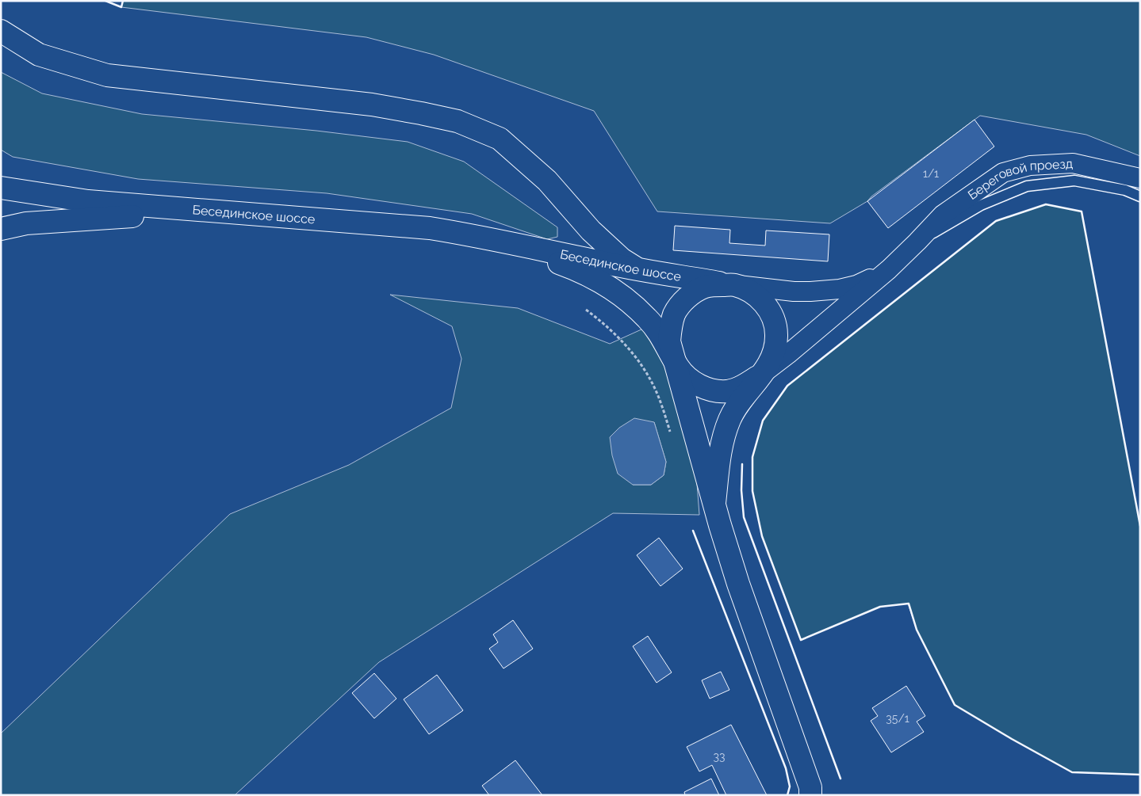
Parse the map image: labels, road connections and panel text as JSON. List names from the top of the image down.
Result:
{
  "streets": {
    "street": ["Береговой проезд", "Бесединское шоссе"]
  },
  "house_numbers": ["1/1", "35/1", "33"]
}
